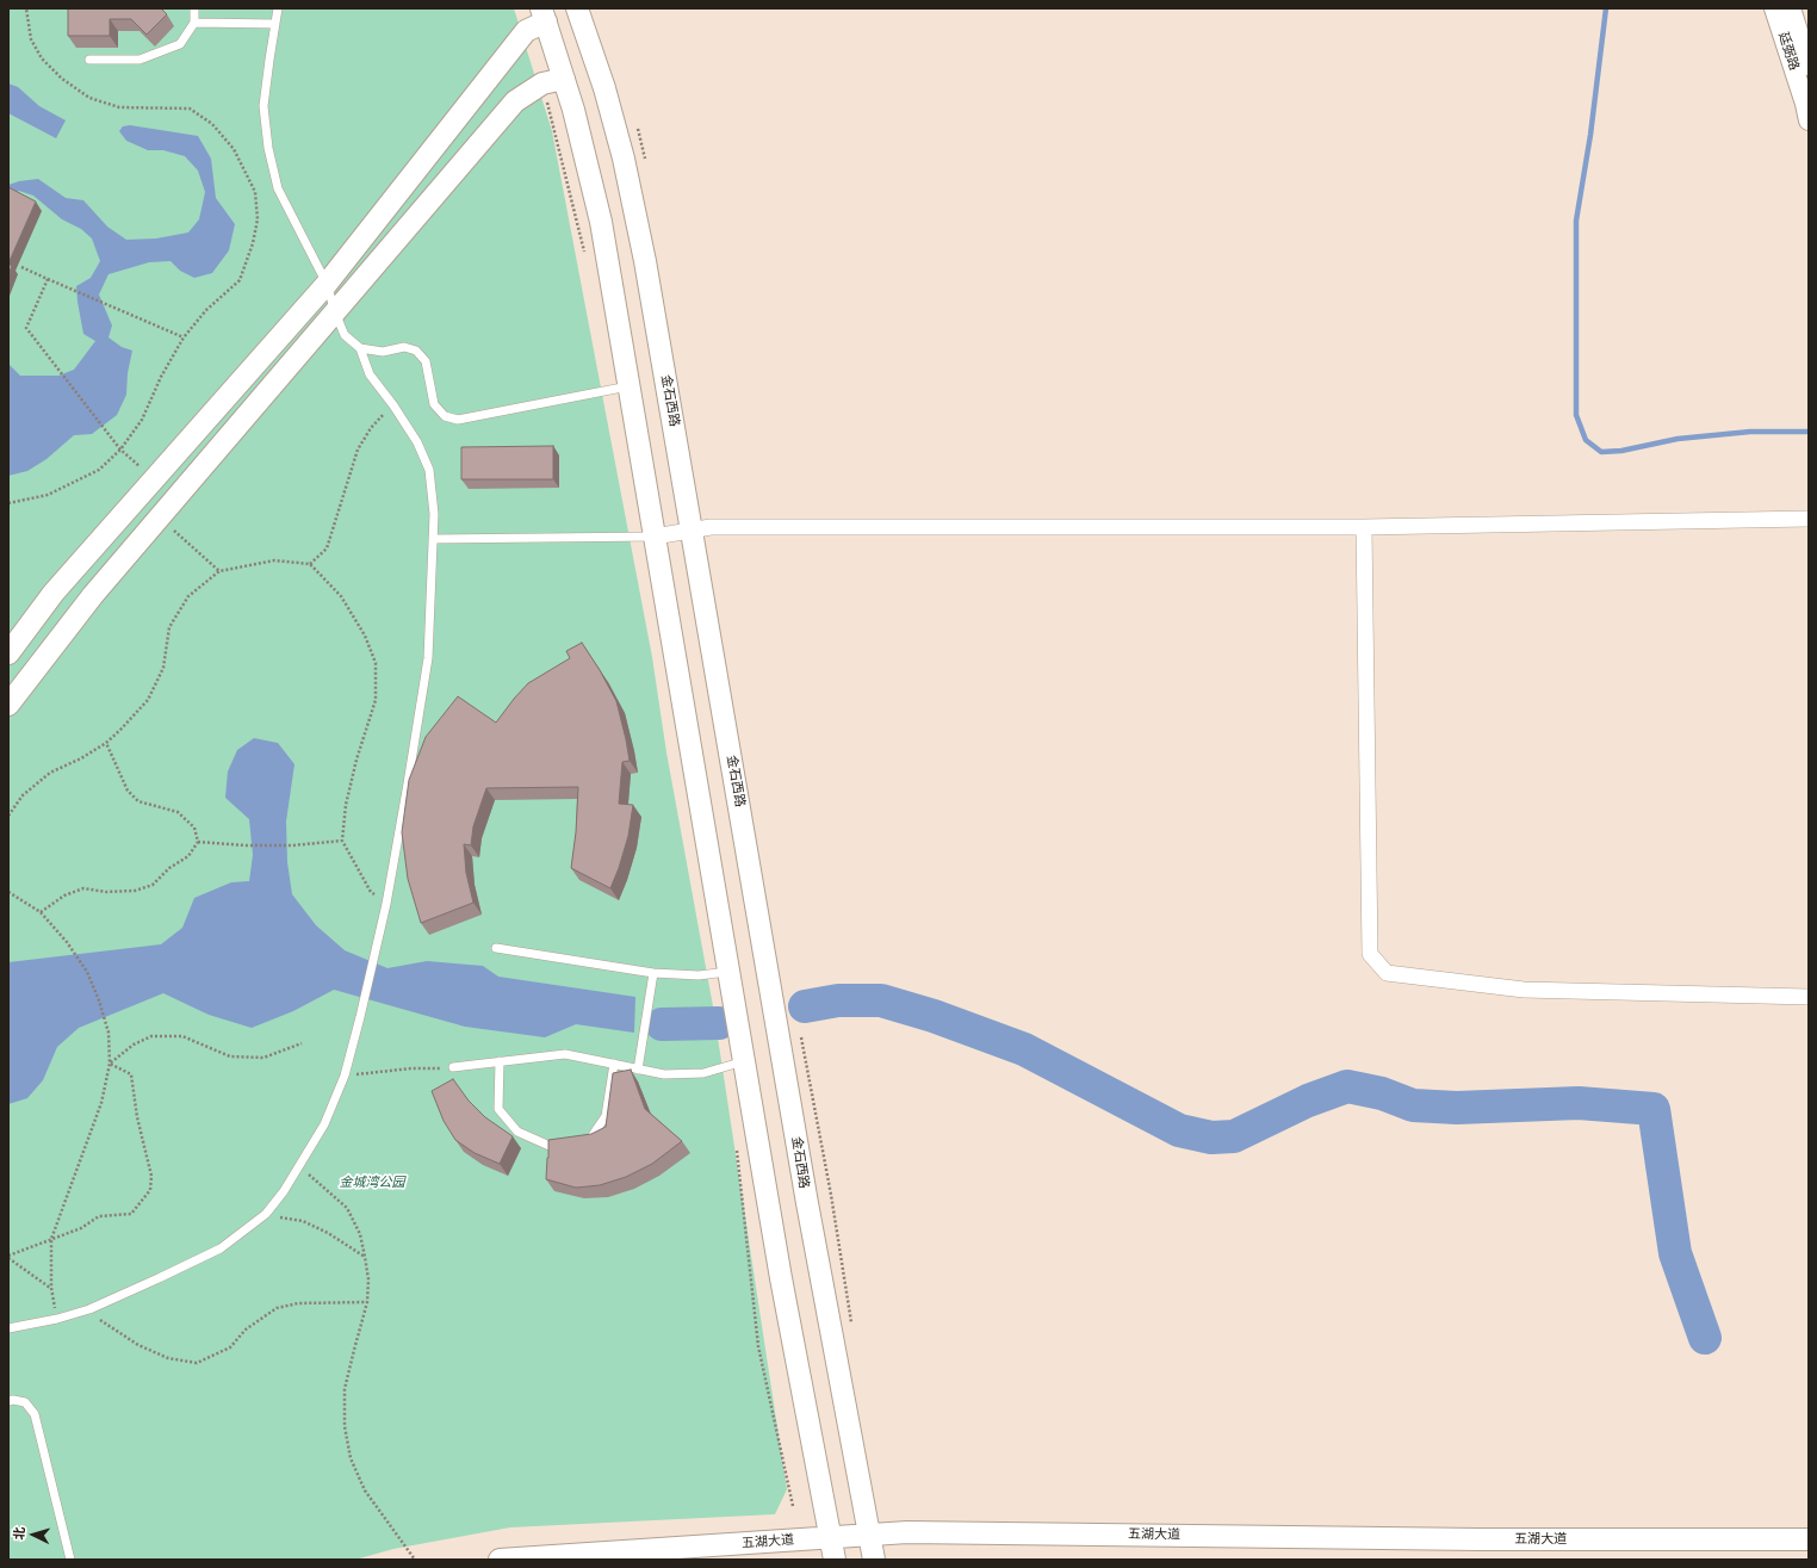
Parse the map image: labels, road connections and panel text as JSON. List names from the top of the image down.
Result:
{
  "streets": {
    "main road": ["金石西路", "五湖大道"],
    "street": ["廷弼路"]
  },
  "crossings": [
    ["金石西路", "五湖大道"]
  ],
  "parks": ["金城湾公园"],
  "north": "left"
}
